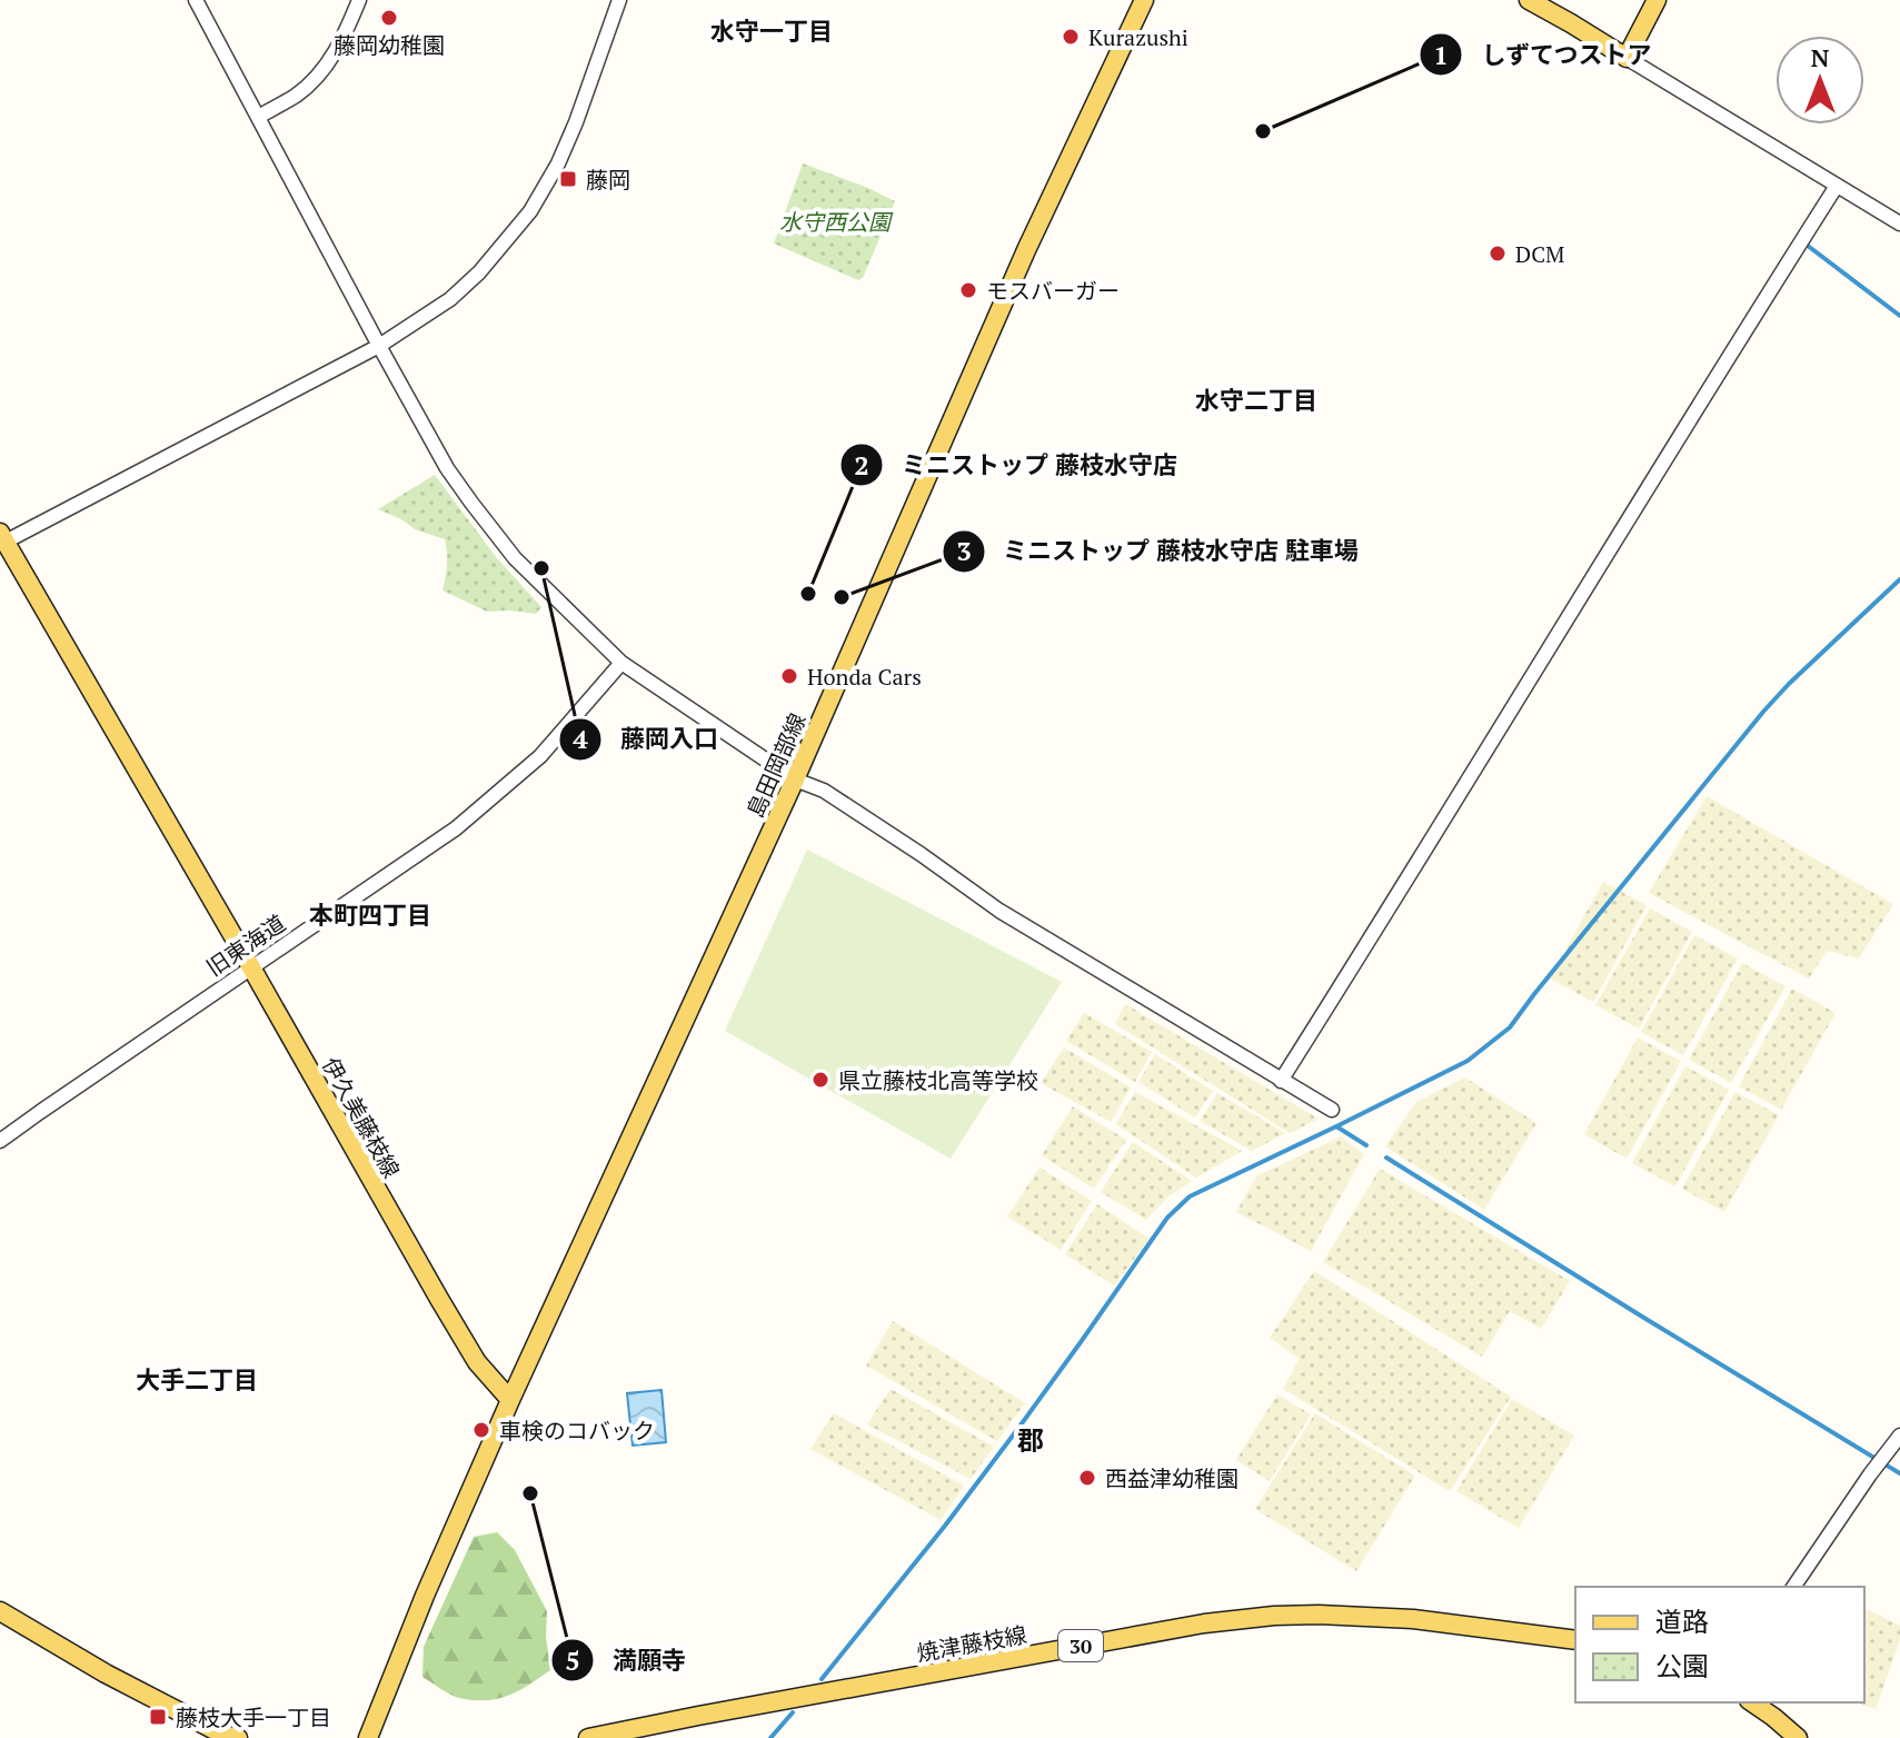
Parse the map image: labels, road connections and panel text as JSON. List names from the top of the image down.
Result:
{
  "streets": {
    "main road": [
      "島田岡部線",
      "伊久美藤枝線",
      "焼津藤枝線",
      "30"
    ],
    "street": ["旧東海道"]
  },
  "crossings": [
    ["島田岡部線", "伊久美藤枝線"],
    ["旧東海道", "伊久美藤枝線"]
  ],
  "districts": [
    "水守一丁目",
    "水守二丁目",
    "本町四丁目",
    "大手二丁目",
    "郡"
  ],
  "parks": ["水守西公園"],
  "places": {
    "other": [
      "藤岡幼稚園",
      "Kurazushi",
      "しずてつストア",
      "DCM",
      "モスバーガー",
      "藤岡入口",
      "ミニストップ 藤枝水守店",
      "ミニストップ 藤枝水守店 駐車場",
      "Honda Cars",
      "県立藤枝北高等学校",
      "車検のコバック",
      "西益津幼稚園",
      "満願寺"
    ],
    "transit": ["藤岡", "藤枝大手一丁目"]
  },
  "legend": ["道路", "公園"],
  "north": "top"
}
